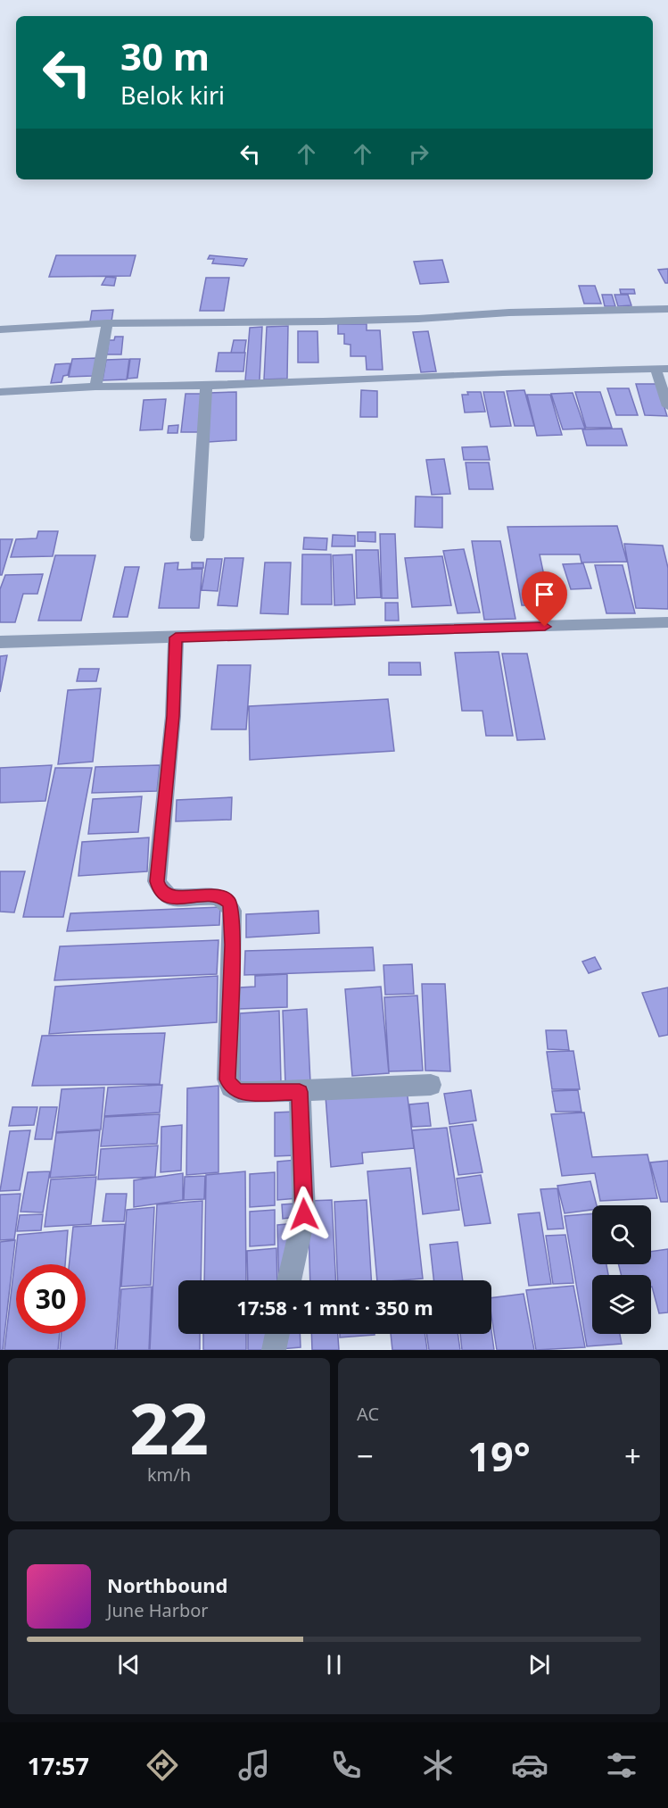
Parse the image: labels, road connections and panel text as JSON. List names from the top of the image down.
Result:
{
  "page": {
    "turn": ["30 m", "Belok kiri"],
    "limit": "30",
    "trip": "17:58 · 1 mnt · 350 m",
    "tile": [
      ["22", "km/h"],
      "AC"
    ],
    "heat": ["−", "19°", "+"],
    "song": ["Northbound", "June Harbor"],
    "tabs": "17:57"
  }
}
